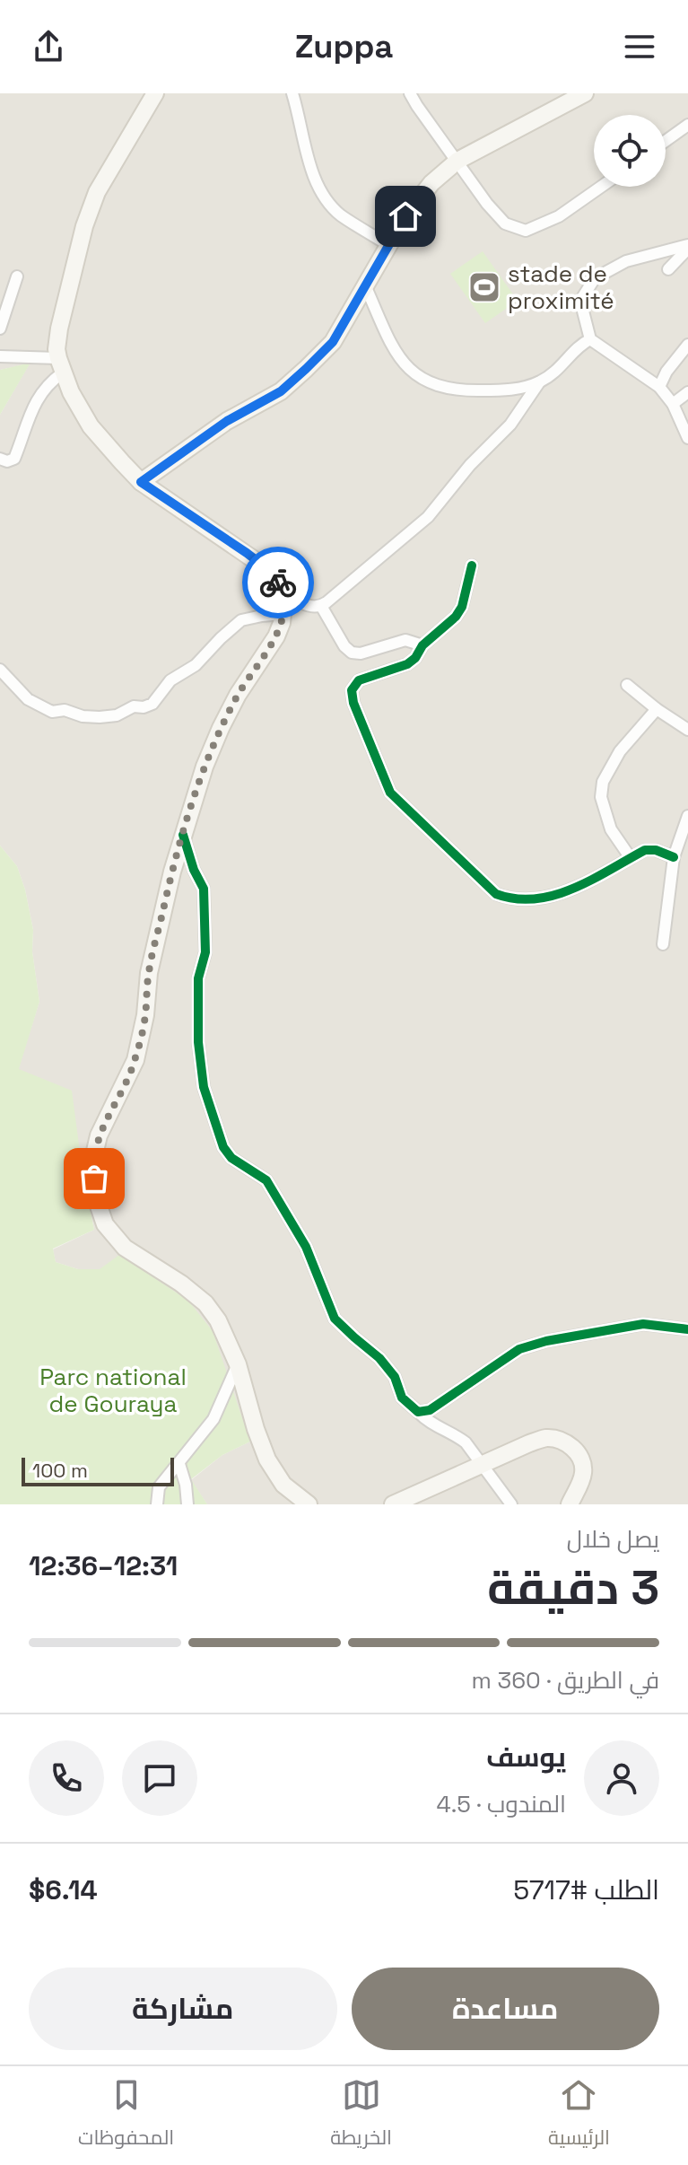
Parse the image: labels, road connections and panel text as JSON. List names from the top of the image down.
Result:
{
  "parks": ["Parc national de Gouraya"],
  "places": {
    "sports": ["stade de proximité"]
  },
  "scale_bar": "100 m",
  "page": {
    "header": "Zuppa",
    "scale": "100 m",
    "heading": ["3 دقيقة", "يصل خلال", "12:31–12:36"],
    "panel": [
      "يوسف",
      "المندوب · 4.5",
      "الطلب #5717",
      "$6.14"
    ],
    "bar": "في الطريق · 360 m",
    "buttons": ["مساعدة", "مشاركة"],
    "tabs": ["الرئيسية", "الخريطة", "المحفوظات"]
  }
}
